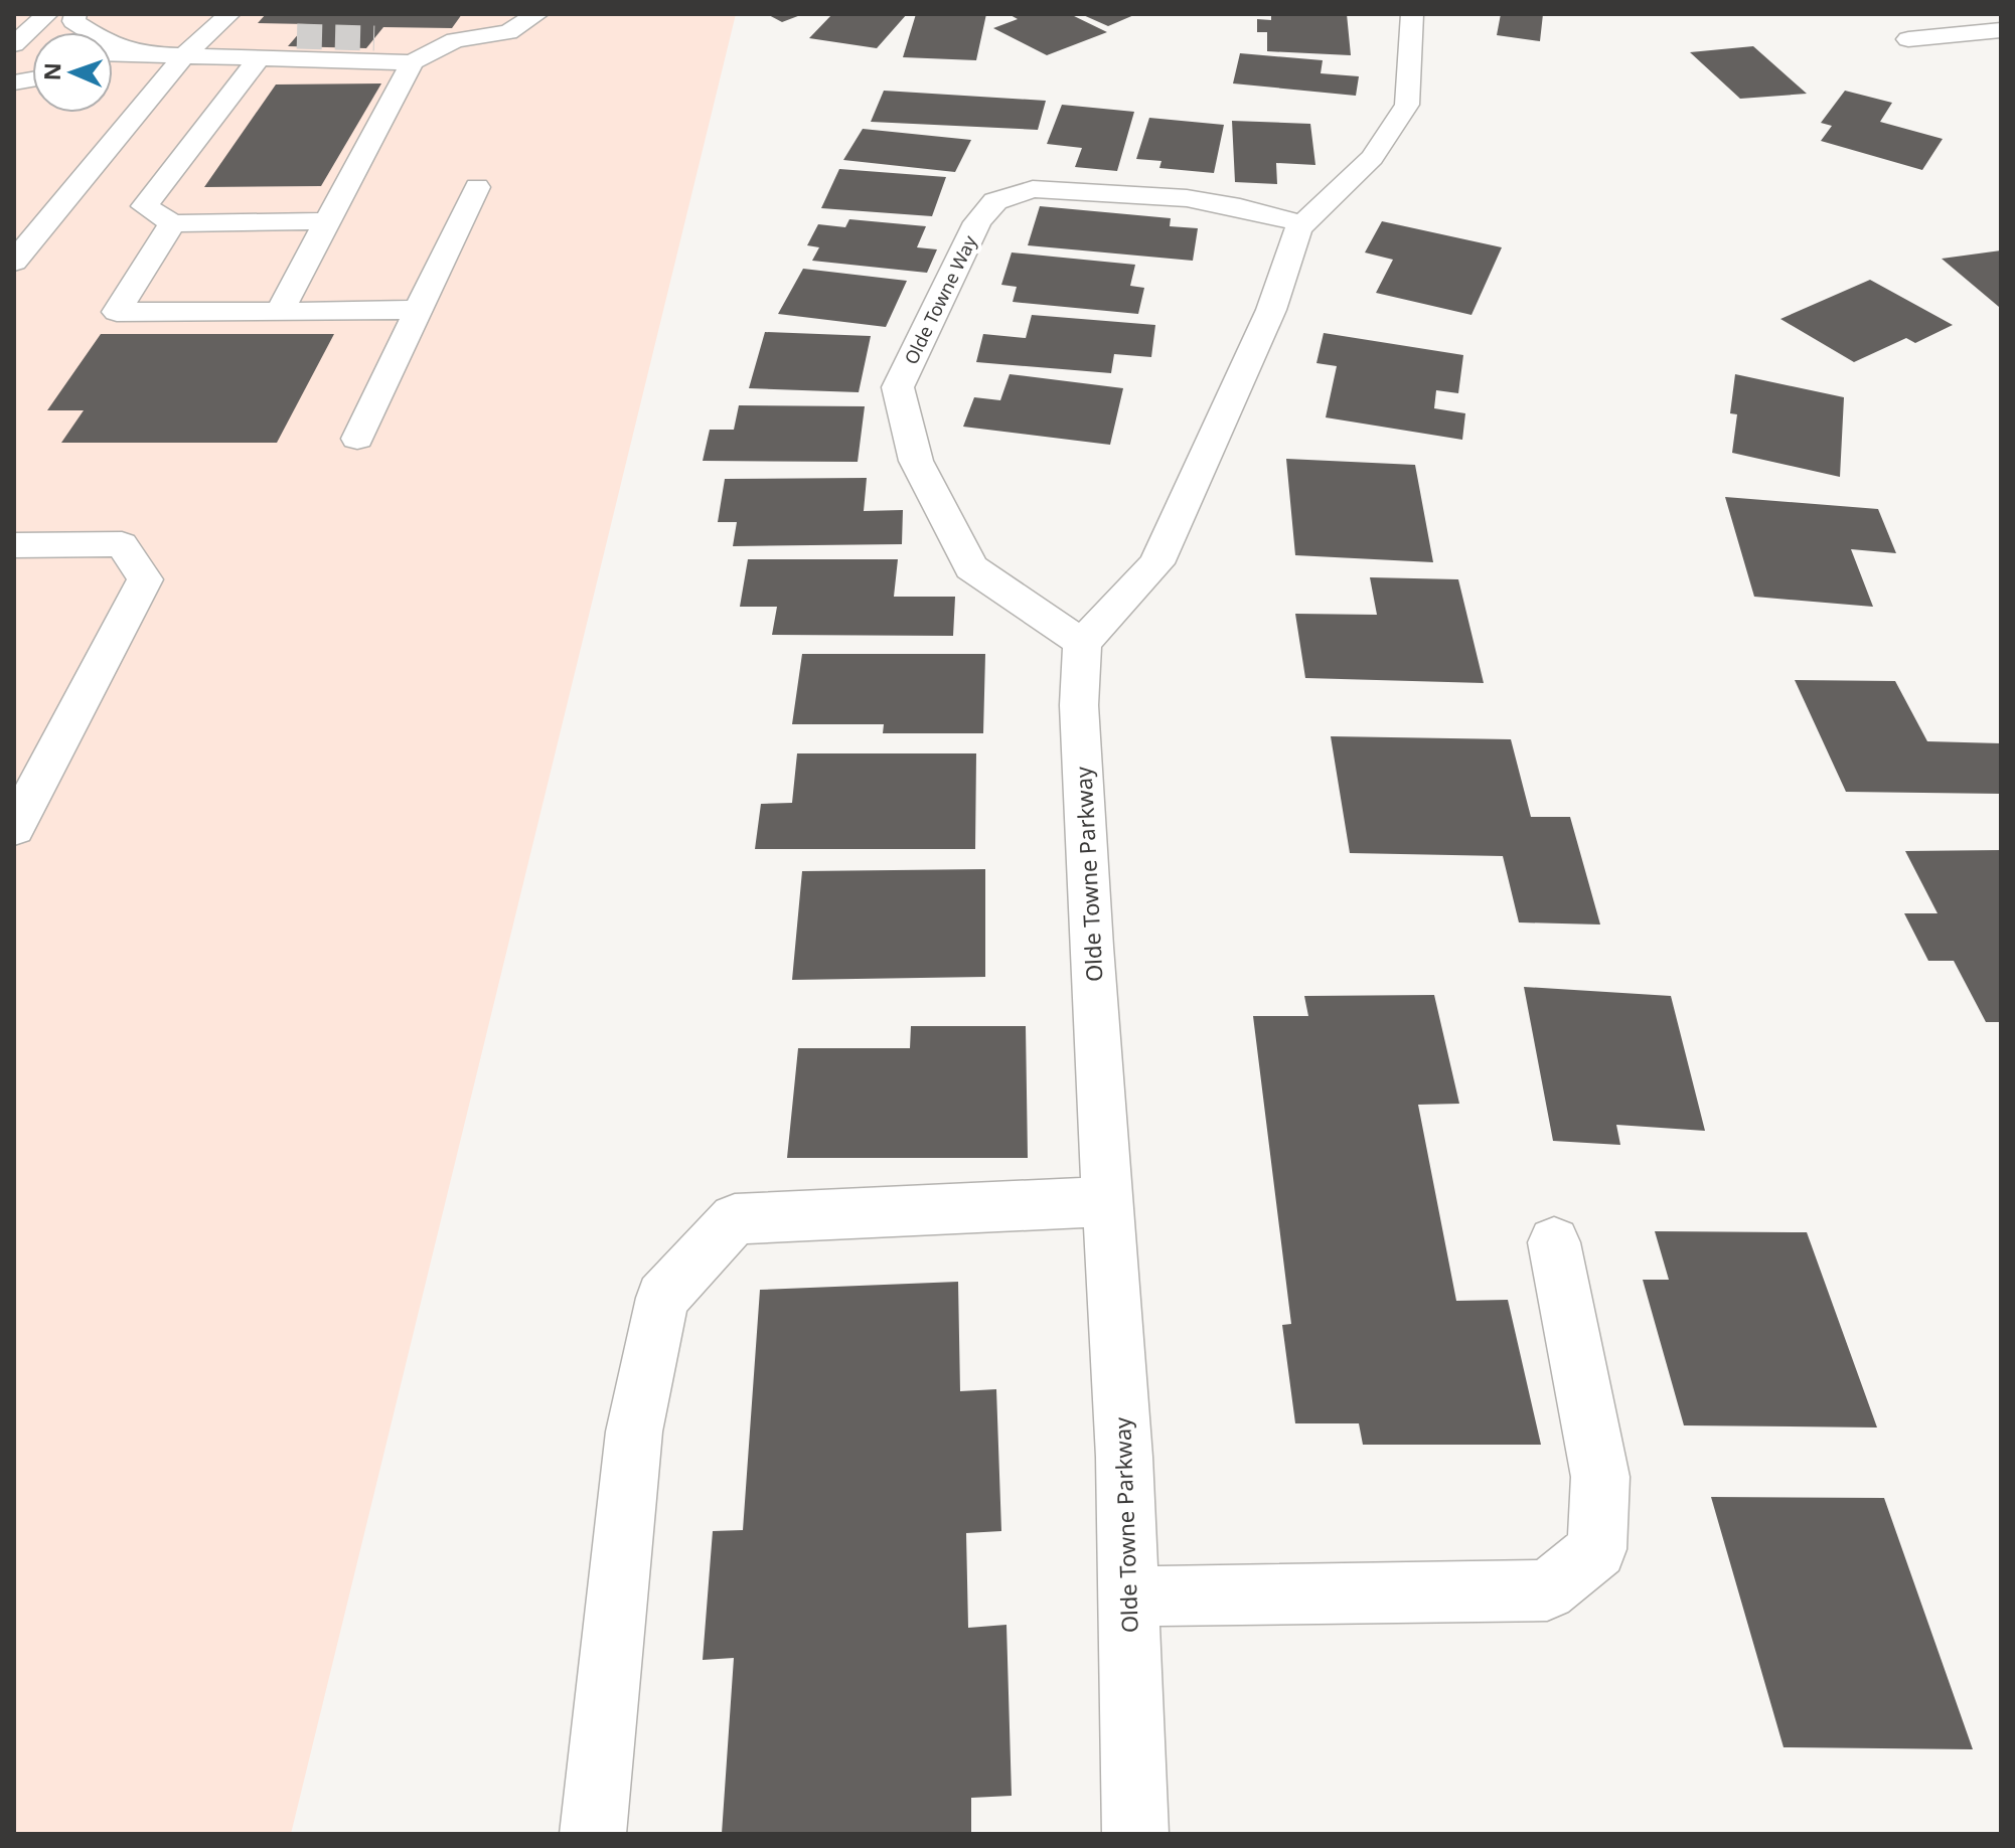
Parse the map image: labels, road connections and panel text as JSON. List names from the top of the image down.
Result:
{
  "streets": {
    "main road": ["Olde Towne Way", "Olde Towne Parkway"]
  },
  "crossings": [
    ["Olde Towne Way", "Olde Towne Parkway"]
  ],
  "north": "left"
}
